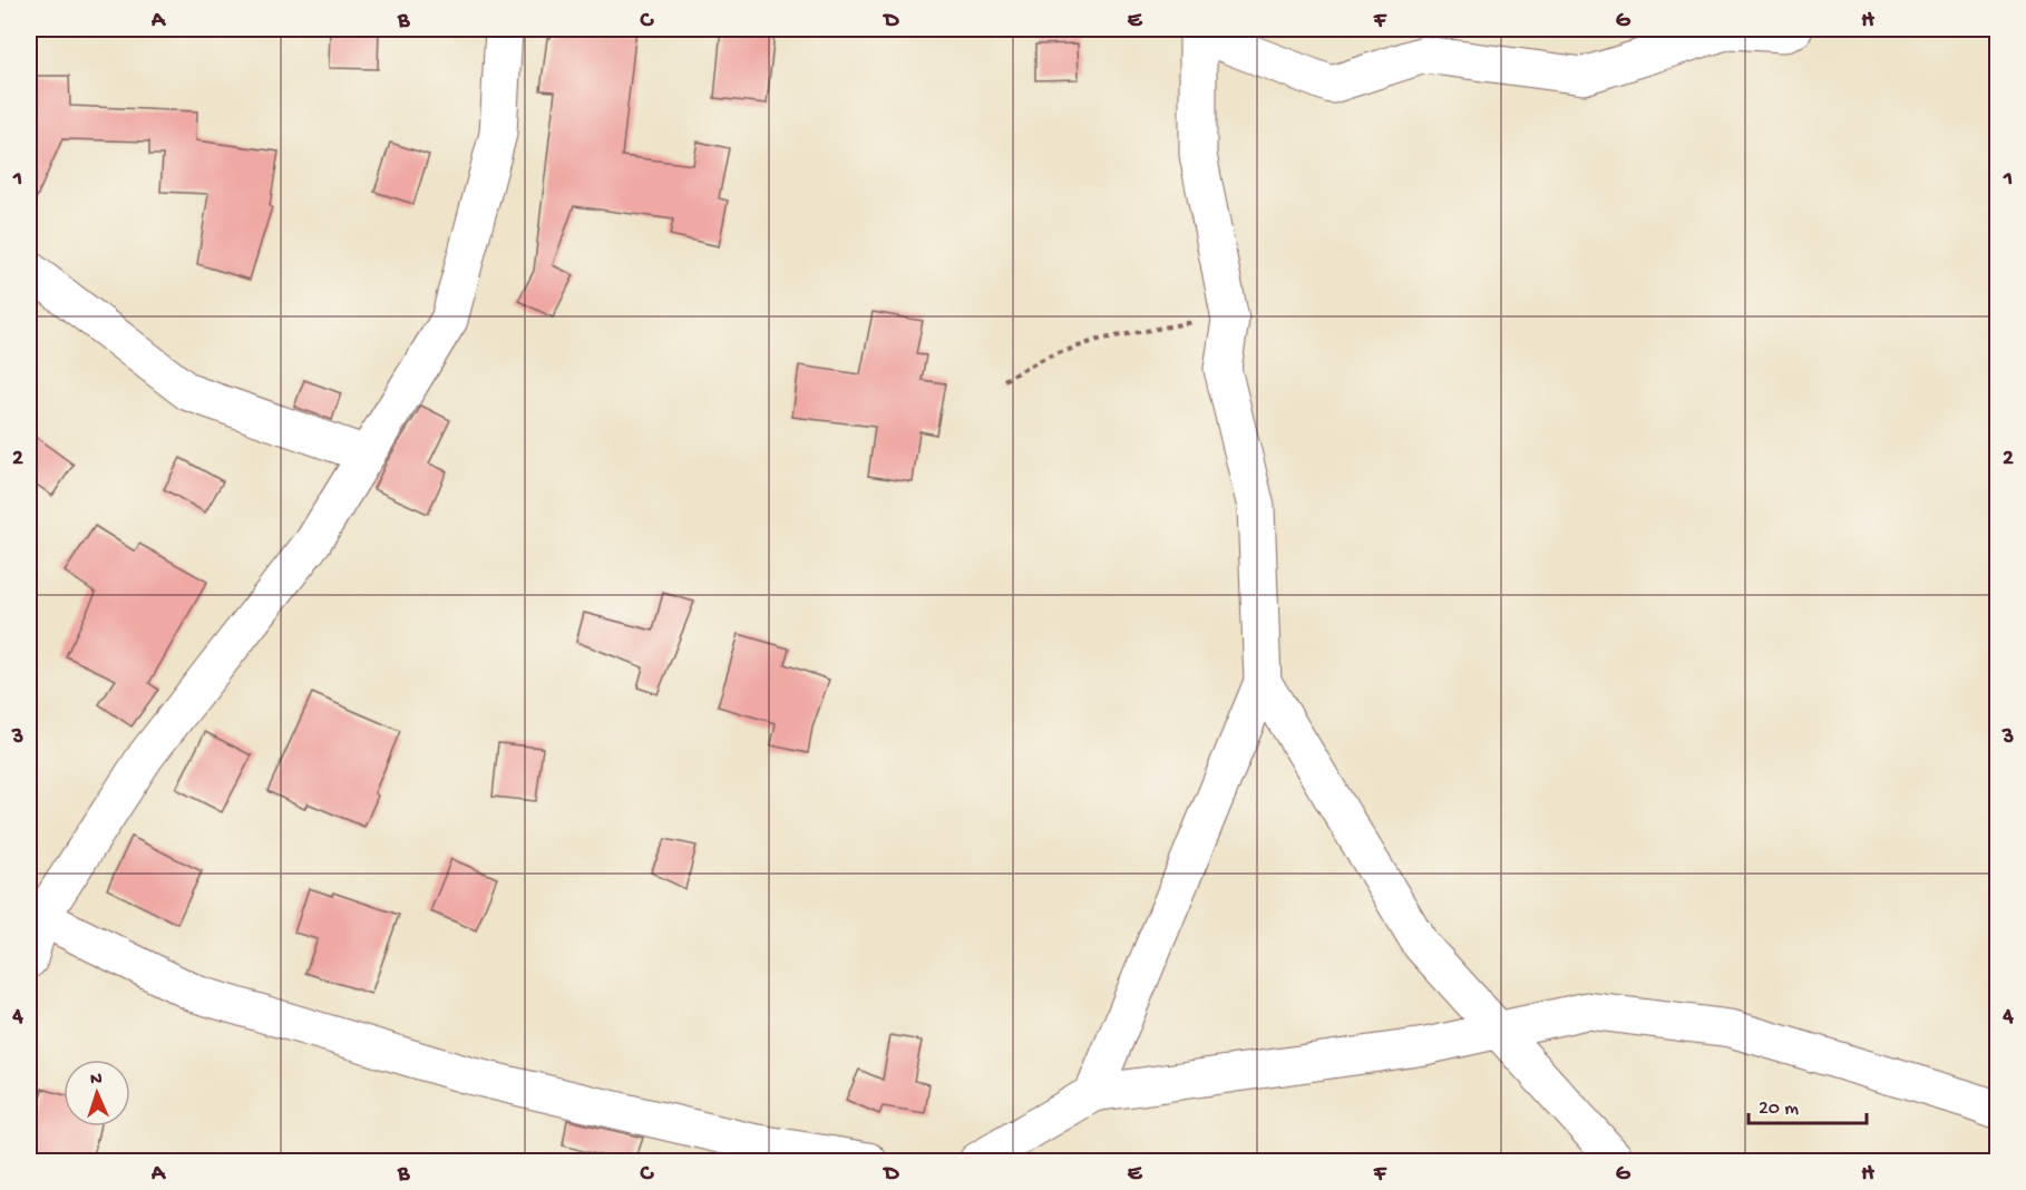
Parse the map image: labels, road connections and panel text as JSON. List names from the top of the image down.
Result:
{
  "scale_bar": "20 m",
  "north": "top",
  "grid": {
    "columns": [
      "A",
      "B",
      "C",
      "D",
      "E",
      "F",
      "G",
      "H"
    ],
    "rows": [
      "1",
      "2",
      "3",
      "4"
    ]
  }
}
